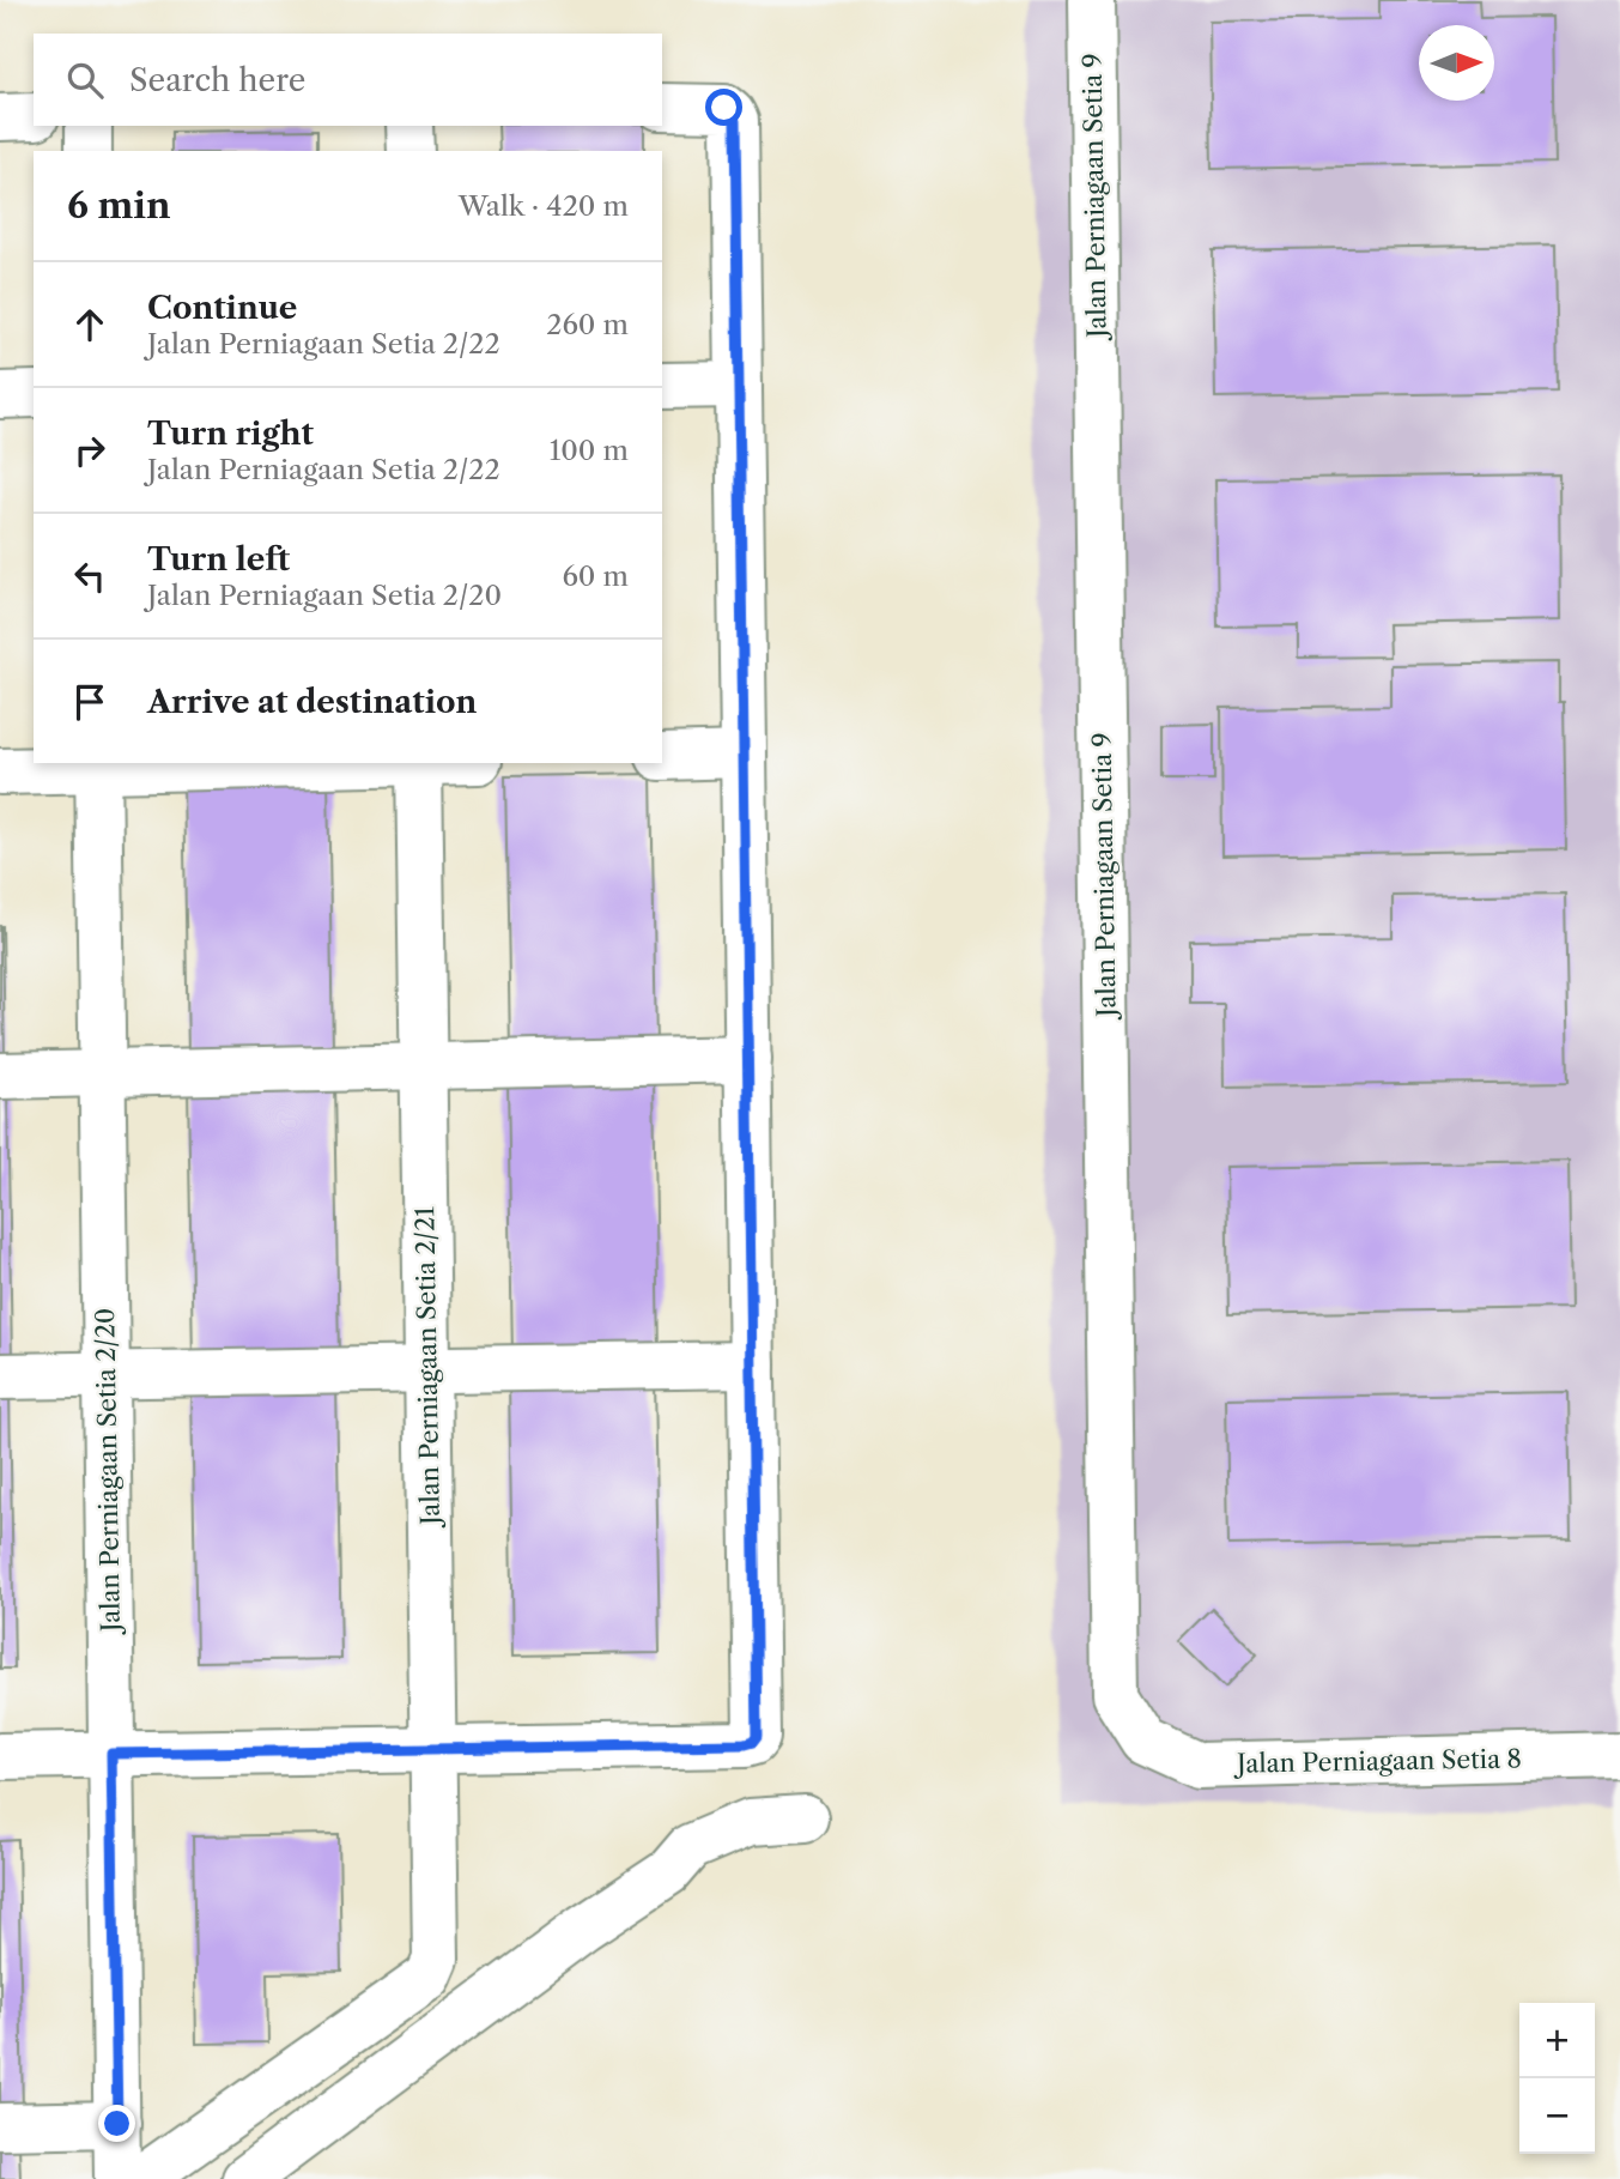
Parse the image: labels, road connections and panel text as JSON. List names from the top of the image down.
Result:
{
  "streets": {
    "street": [
      "Jalan Perniagaan Setia 9",
      "Jalan Perniagaan Setia 2/21",
      "Jalan Perniagaan Setia 2/20",
      "Jalan Perniagaan Setia 8"
    ]
  },
  "crossings": [
    ["Jalan Perniagaan Setia 9", "Jalan Perniagaan Setia 8"]
  ],
  "north": "right",
  "page": {
    "search": "Search here",
    "heading": ["6 min", "Walk · 420 m"],
    "list": [
      ["Continue", "Jalan Perniagaan Setia 2/22", "260 m"],
      ["Turn right", "Jalan Perniagaan Setia 2/22", "100 m"],
      ["Turn left", "Jalan Perniagaan Setia 2/20", "60 m"],
      "Arrive at destination"
    ],
    "map_buttons": ["+", "−"]
  }
}
